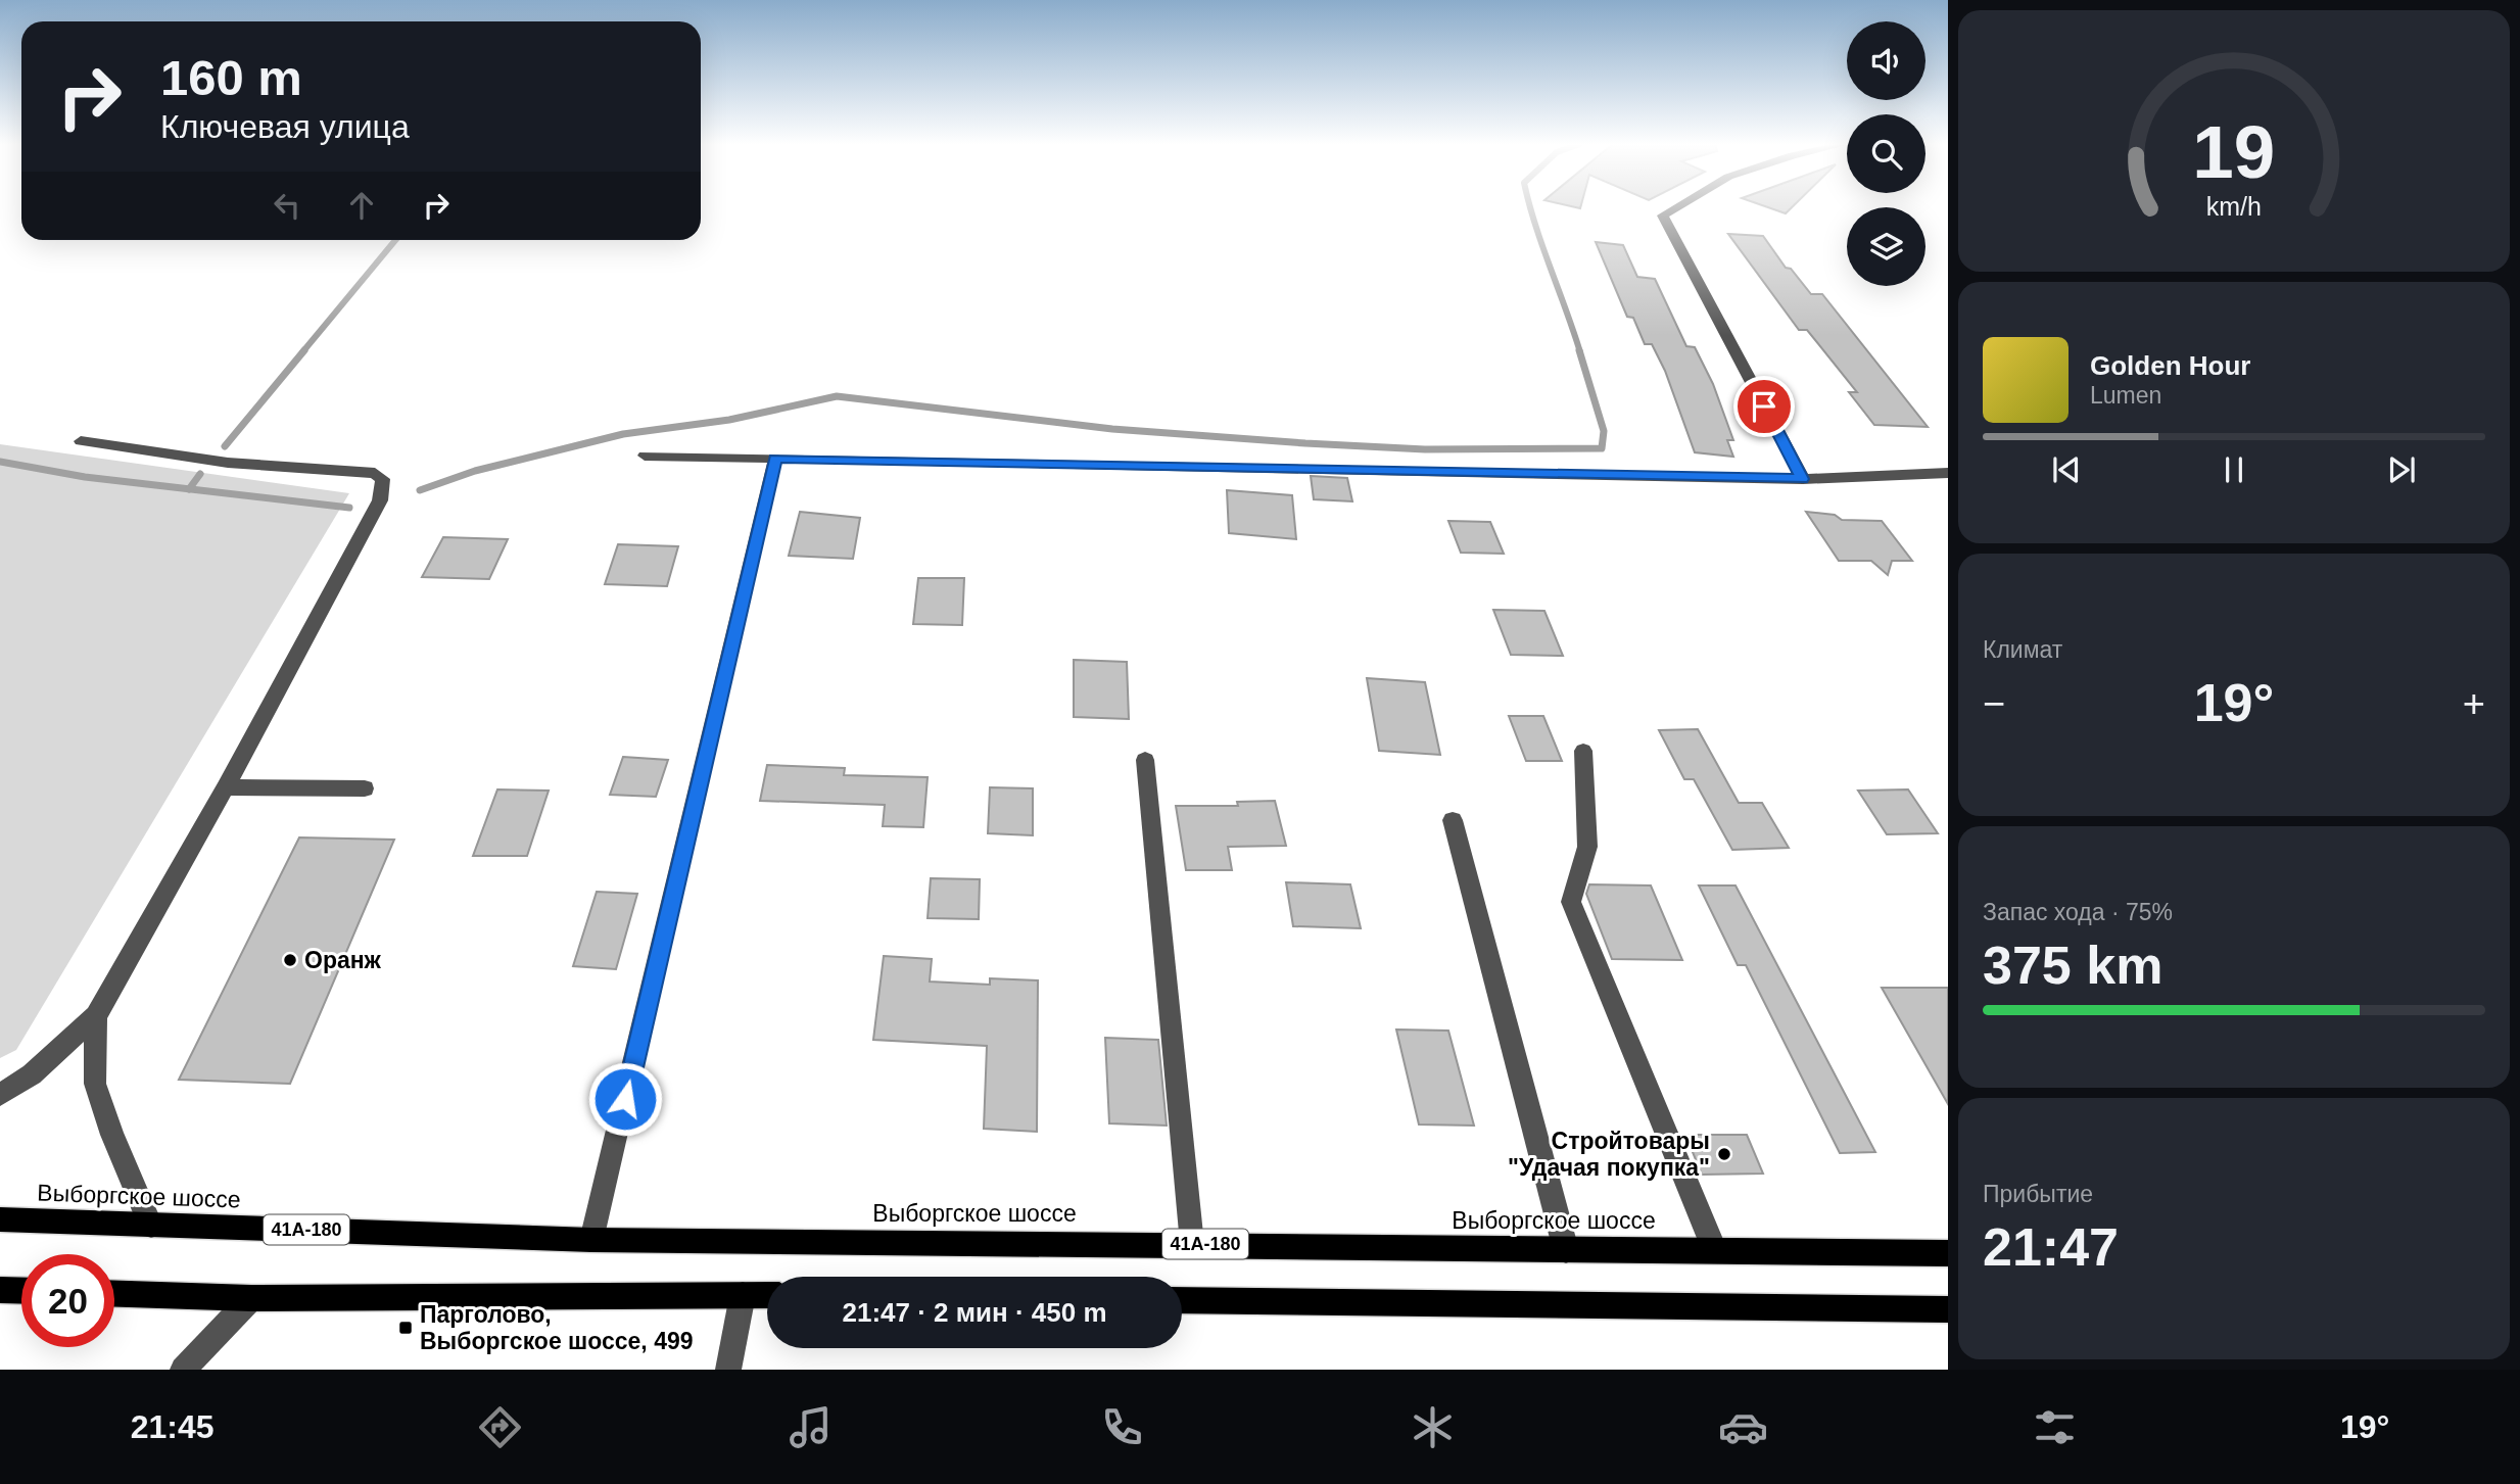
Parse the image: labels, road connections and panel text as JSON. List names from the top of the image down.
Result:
{
  "streets": {
    "main road": ["Выборгское шоссе", "41А-180"]
  },
  "places": {
    "other": ["Оранж", "Cтройтовары \"Удачая покупка\""],
    "transit": ["Парголово, Выборгское шоссе, 499"]
  },
  "page": {
    "turn": ["160 m", "Ключевая улица"],
    "song": ["Golden Hour", "Lumen"],
    "tile": [
      "Климат",
      ["Запас хода · 75%", "375 km"],
      ["Прибытие", "21:47"]
    ],
    "heat": ["−", "19°", "+"],
    "limit": "20",
    "trip": "21:47 · 2 мин · 450 m",
    "tabs": ["21:45", "19°"],
    "gauge": ["19", "km/h"]
  }
}
